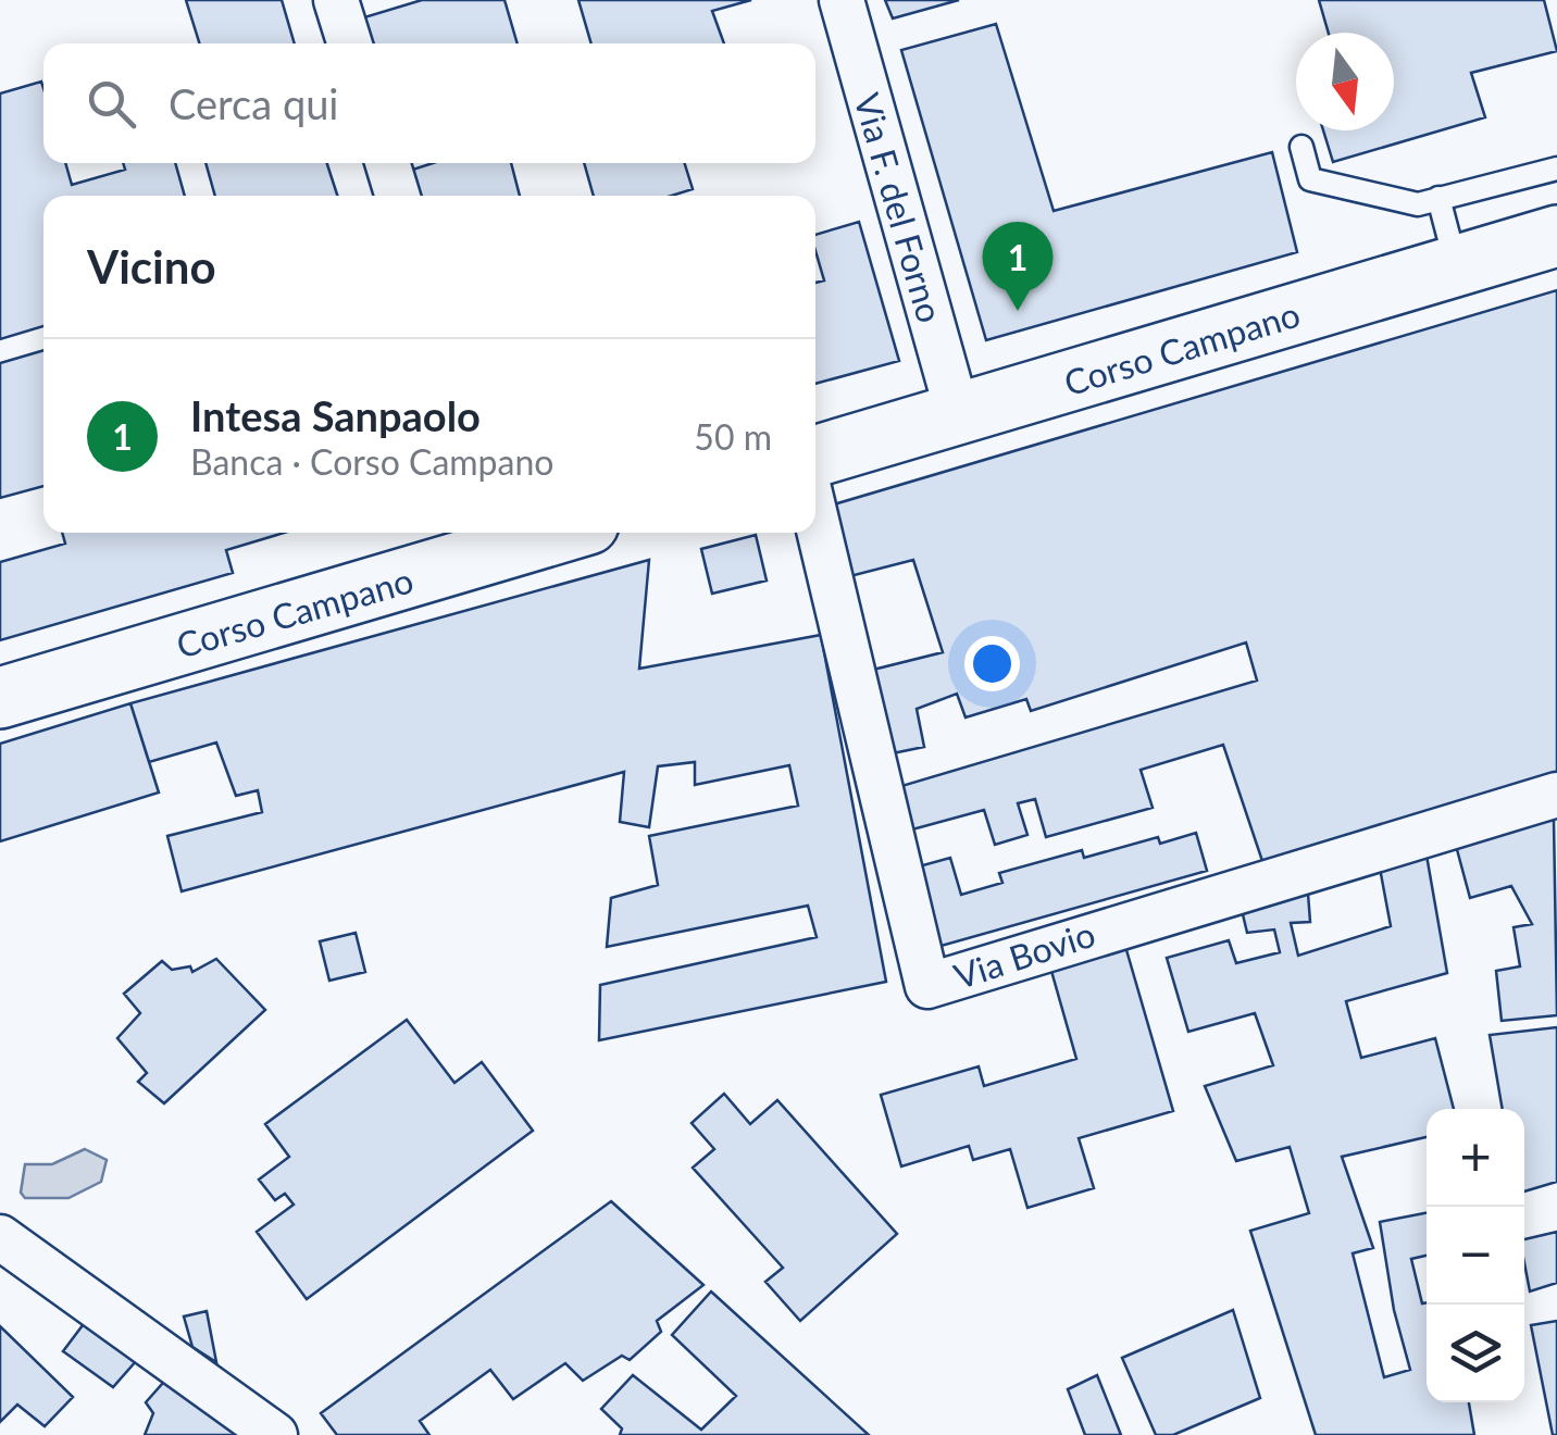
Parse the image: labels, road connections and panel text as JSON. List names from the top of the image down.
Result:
{
  "streets": {
    "main road": ["Corso Campano"],
    "street": ["Via F. del Forno", "Via Bovio"]
  },
  "crossings": [
    ["Via F. del Forno", "Corso Campano"]
  ],
  "north": "bottom",
  "page": {
    "search": "Cerca qui",
    "heading": "Vicino",
    "pins": "1",
    "list": [
      {
        "mark": "1",
        "name": "Intesa Sanpaolo",
        "note": "Banca · Corso Campano",
        "value": "50 m"
      }
    ],
    "map_buttons": ["+", "−"]
  }
}
